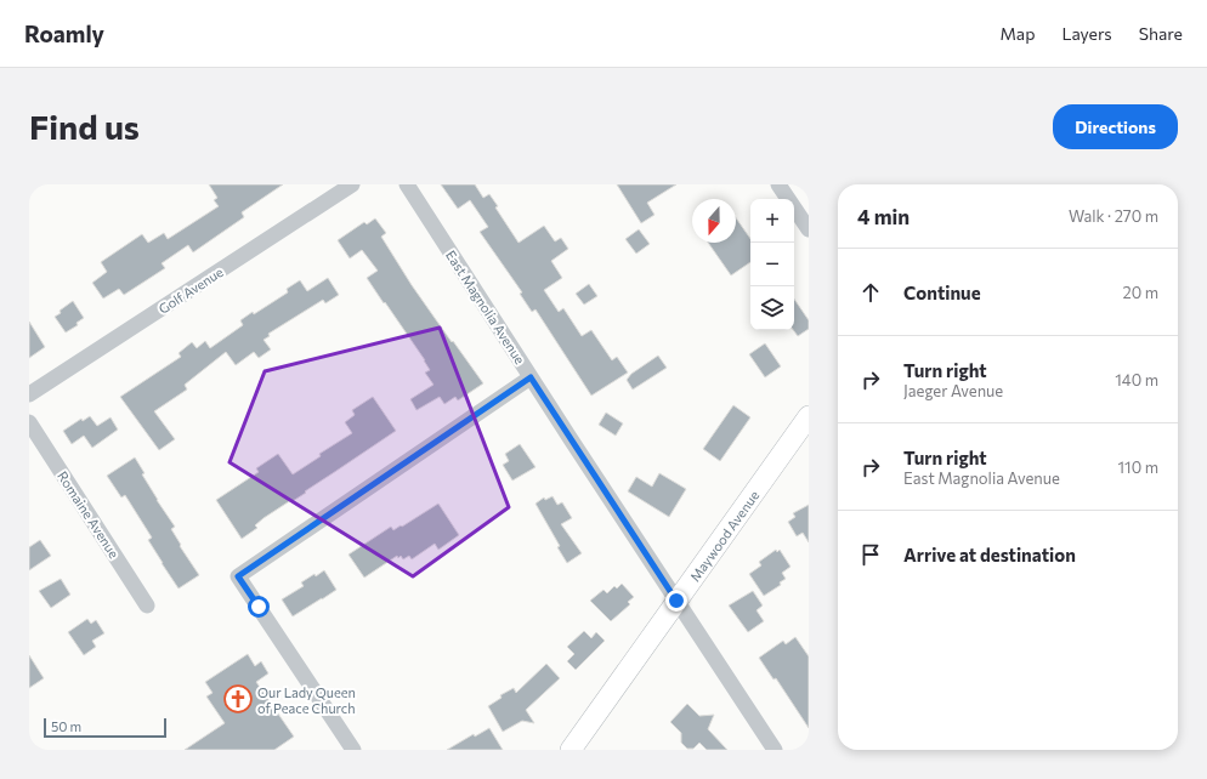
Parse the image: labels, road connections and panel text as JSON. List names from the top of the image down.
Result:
{
  "streets": {
    "main road": ["Maywood Avenue"],
    "street": ["Golf Avenue", "East Magnolia Avenue", "Romaine Avenue"]
  },
  "crossings": [
    ["East Magnolia Avenue", "Maywood Avenue"]
  ],
  "places": {
    "church": ["Our Lady Queen of Peace Church"]
  },
  "scale_bar": "50 m",
  "north": "bottom",
  "page": {
    "header": "Roamly",
    "nav": ["Map", "Layers", "Share"],
    "buttons": "Directions",
    "title": "Find us",
    "heading": ["4 min", "Walk · 270 m"],
    "map_buttons": ["+", "−"],
    "list": [
      ["Continue", "20 m"],
      ["Turn right", "Jaeger Avenue", "140 m"],
      ["Turn right", "East Magnolia Avenue", "110 m"],
      "Arrive at destination"
    ],
    "scale": "50 m"
  }
}
